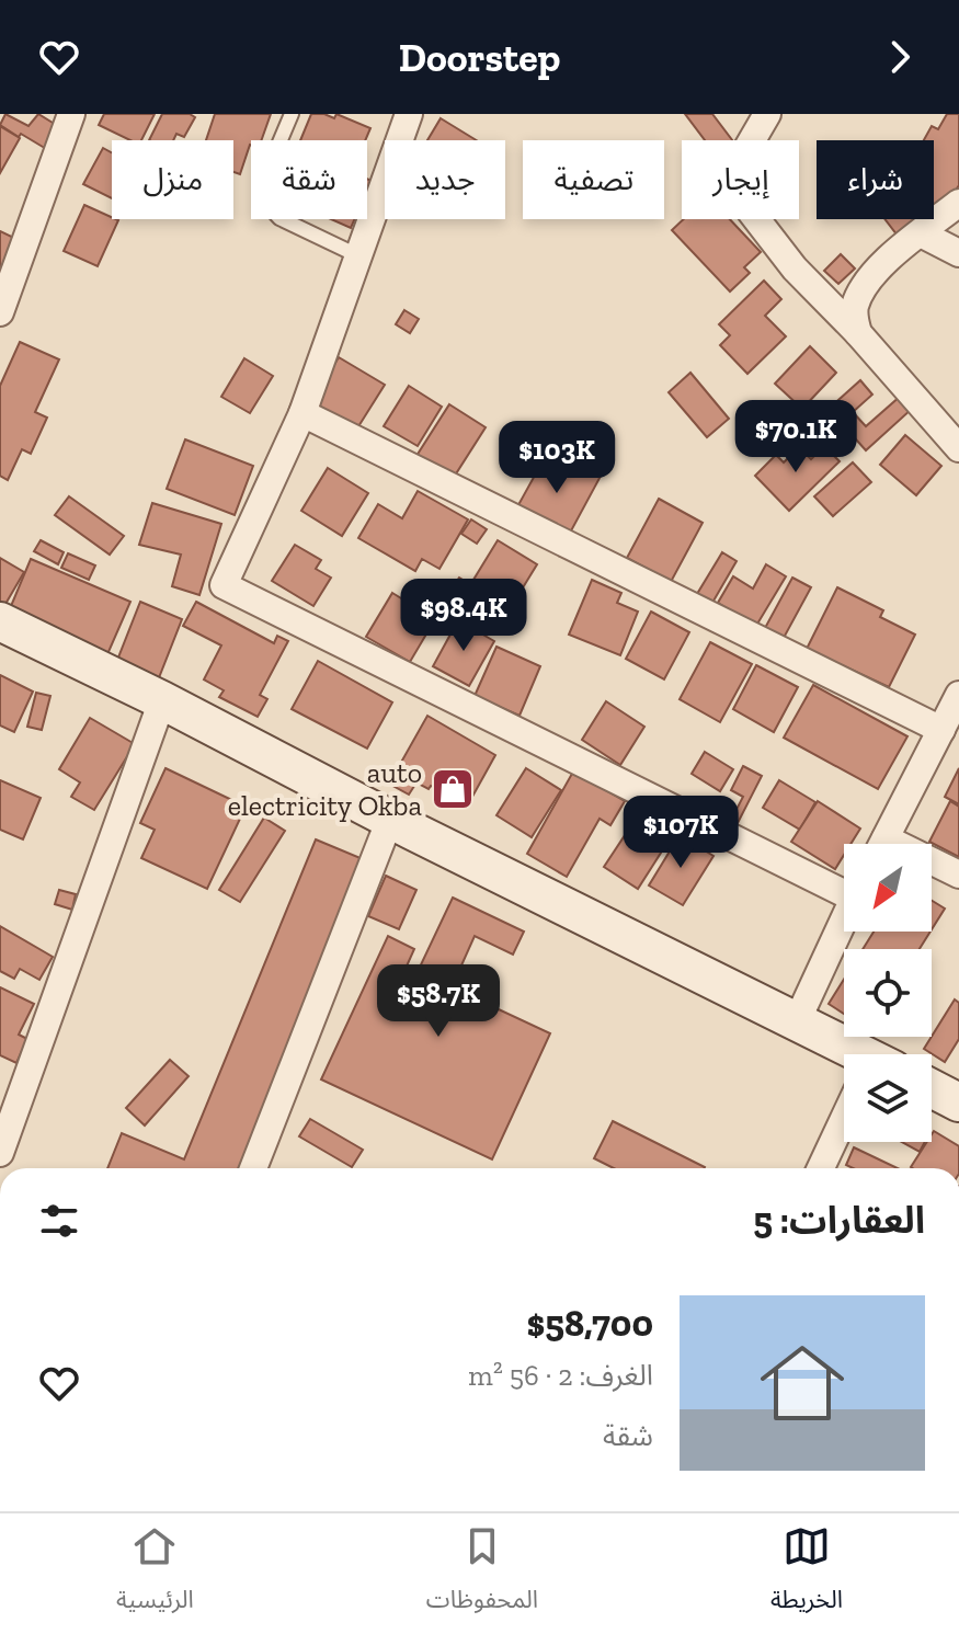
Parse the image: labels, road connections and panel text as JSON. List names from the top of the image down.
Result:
{
  "places": {
    "shop": ["auto electricity Okba"]
  },
  "north": "bottom left",
  "page": {
    "header": "Doorstep",
    "chip": [
      "شراء",
      "إيجار",
      "تصفية",
      "جديد",
      "شقة",
      "منزل"
    ],
    "price": [
      "$70.1K",
      "$103K",
      "$98.4K",
      "$107K",
      "$58.7K"
    ],
    "heading": "العقارات: 5",
    "list": [
      {
        "name": "$58,700",
        "note": "الغرف: 2 · 56 m² · شقة"
      }
    ],
    "tabs": ["الخريطة", "المحفوظات", "الرئيسية"]
  }
}
